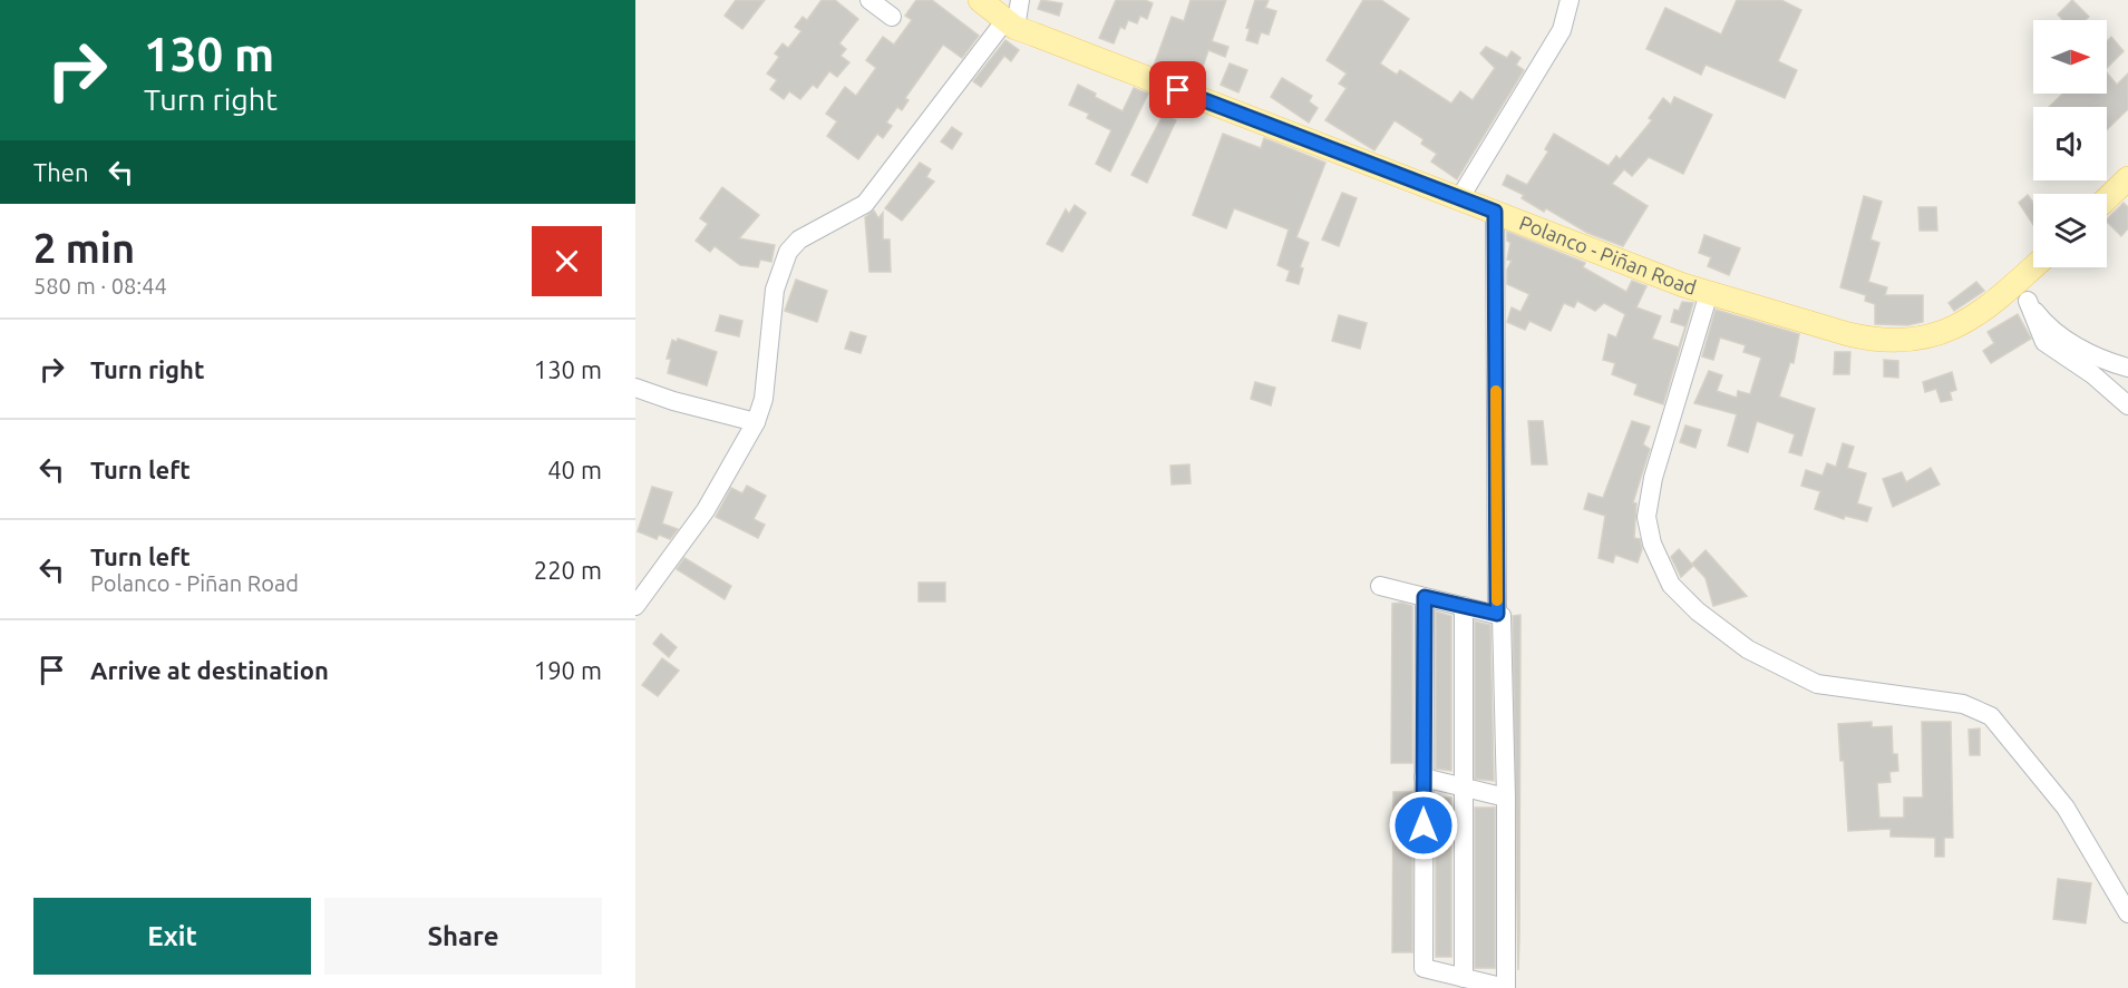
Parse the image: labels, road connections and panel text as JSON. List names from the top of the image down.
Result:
{
  "streets": {
    "main road": ["Polanco - Piñan Road"]
  },
  "north": "right",
  "page": {
    "turn": ["130 m", "Turn right"],
    "then": "Then",
    "heading": ["2 min", "580 m · 08:44"],
    "list": [
      {
        "name": "Turn right",
        "value": "130 m"
      },
      {
        "name": "Turn left",
        "value": "40 m"
      },
      {
        "name": "Turn left",
        "note": "Polanco - Piñan Road",
        "value": "220 m"
      },
      {
        "name": "Arrive at destination",
        "value": "190 m"
      }
    ],
    "buttons": ["Exit", "Share"]
  }
}
